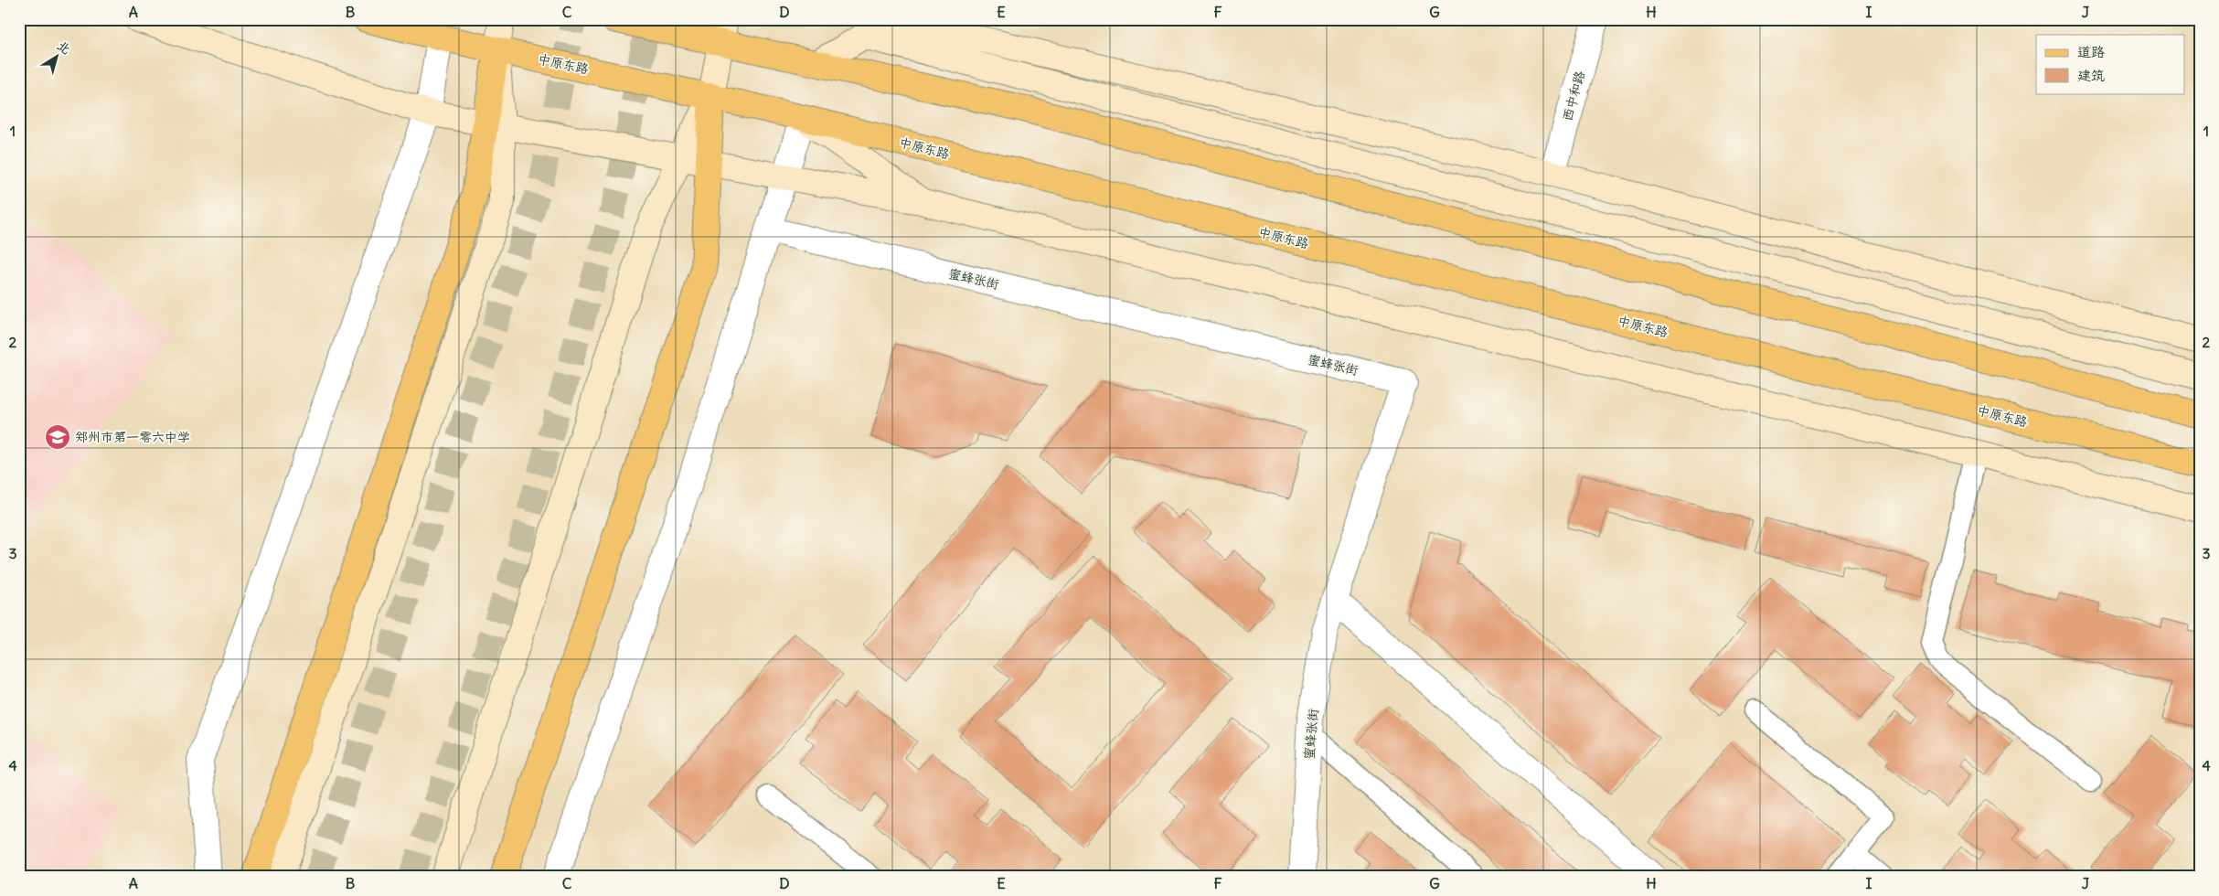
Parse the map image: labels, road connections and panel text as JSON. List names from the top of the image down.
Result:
{
  "streets": {
    "main road": ["中原东路"],
    "street": ["西中和路", "蜜蜂张街"]
  },
  "places": {
    "school or university": ["郑州市第一零六中学"]
  },
  "legend": ["道路", "建筑"],
  "north": "top right",
  "grid": {
    "columns": [
      "A",
      "B",
      "C",
      "D",
      "E",
      "F",
      "G",
      "H",
      "I",
      "J"
    ],
    "rows": [
      "1",
      "2",
      "3",
      "4"
    ]
  }
}
